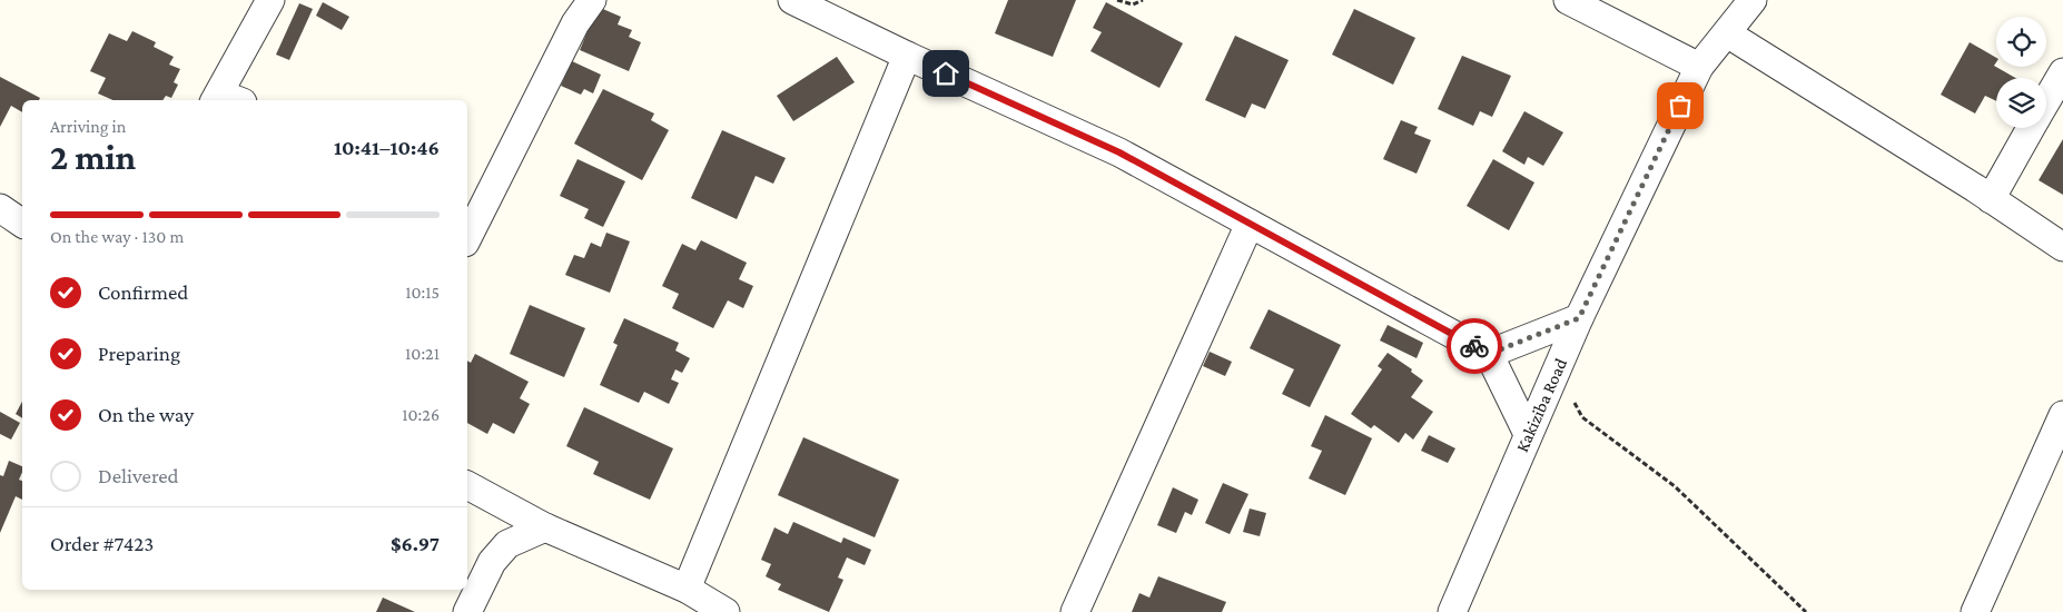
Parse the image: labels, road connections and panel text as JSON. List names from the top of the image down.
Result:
{
  "streets": {
    "street": ["Kakiziba Road"]
  },
  "page": {
    "heading": ["2 min", "Arriving in", "10:41–10:46"],
    "panel": ["Order #7423", "$6.97"],
    "bar": "On the way · 130 m",
    "list": [
      ["Confirmed", "10:15"],
      ["Preparing", "10:21"],
      ["On the way", "10:26"],
      "Delivered"
    ]
  }
}
